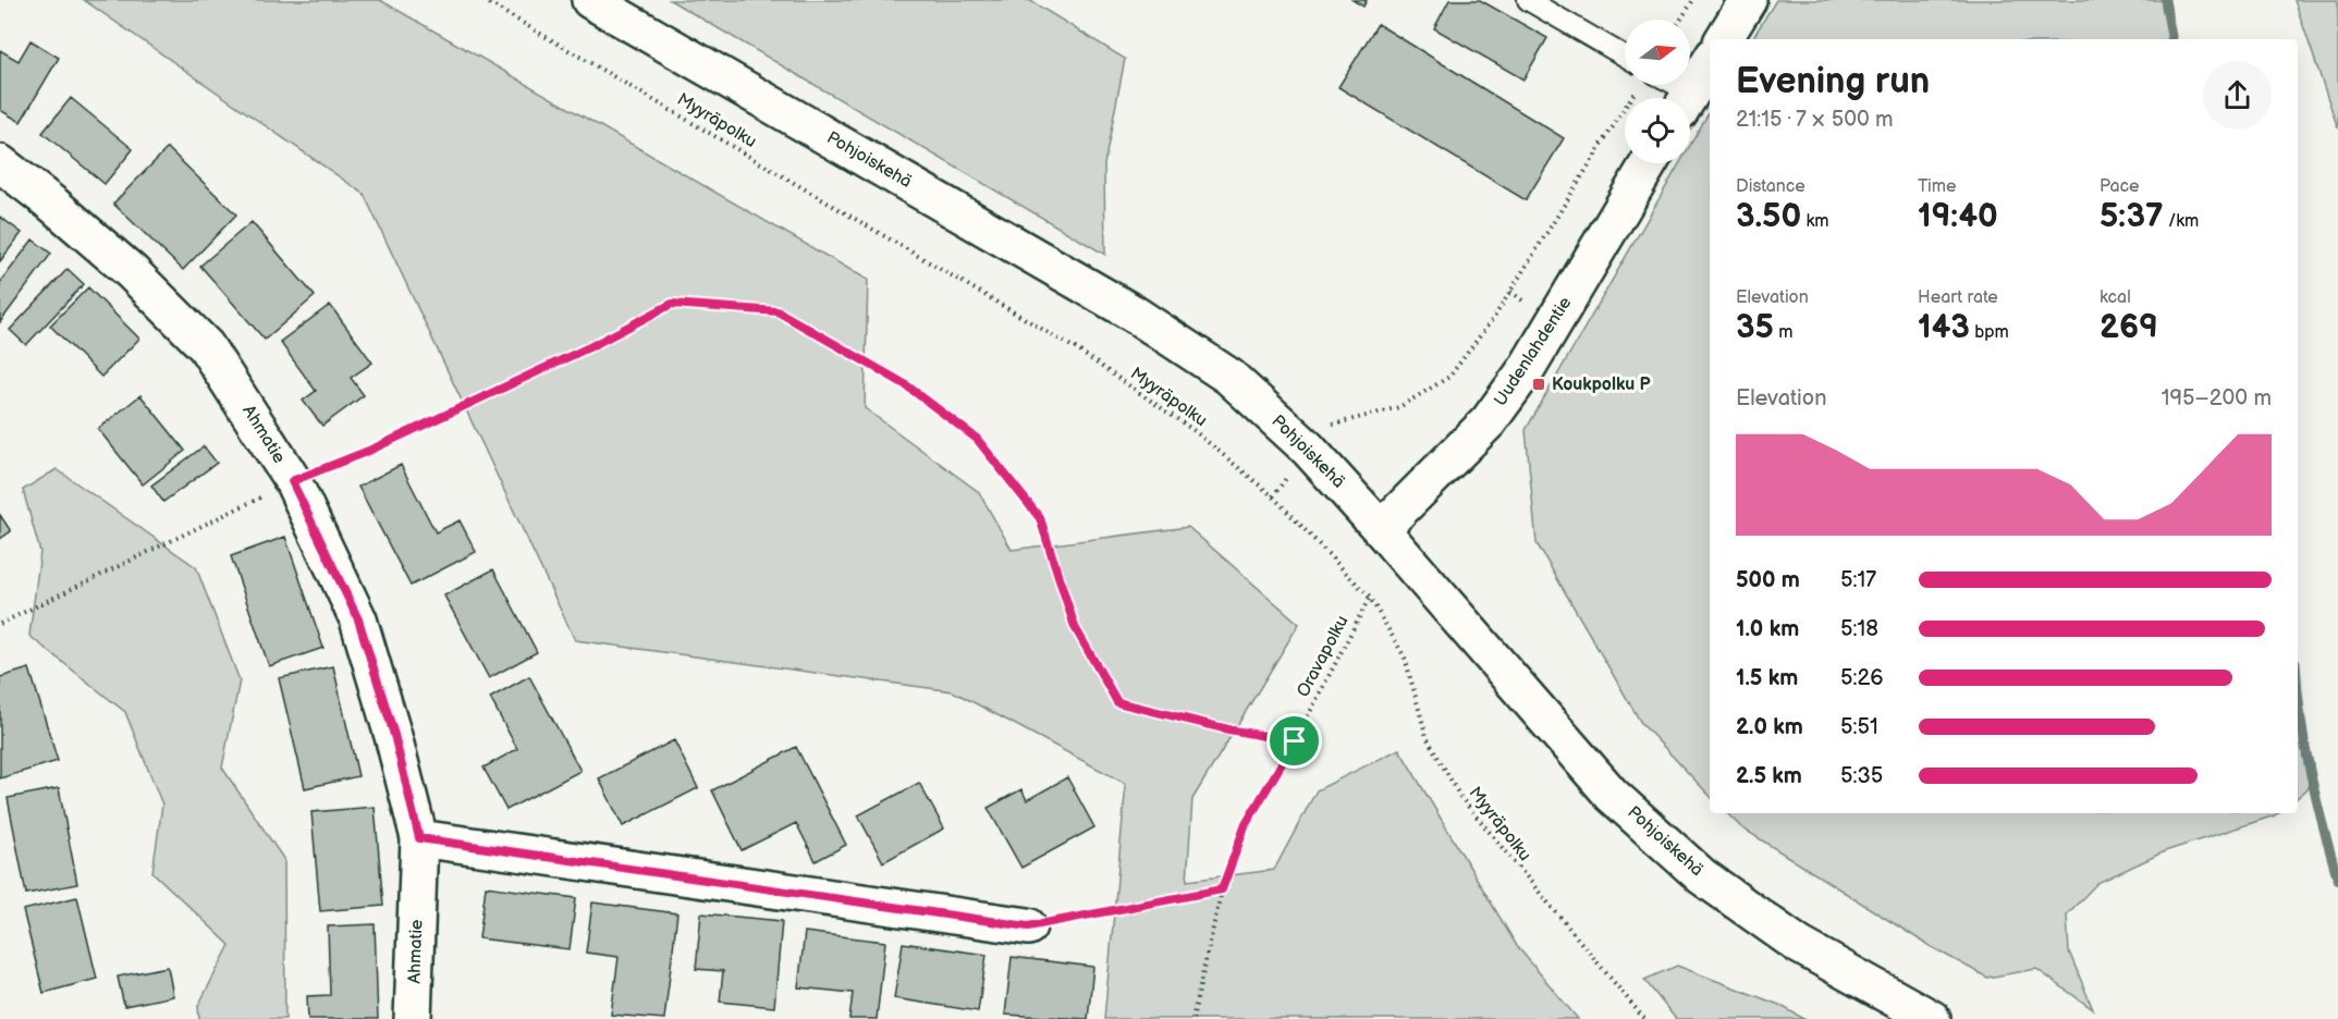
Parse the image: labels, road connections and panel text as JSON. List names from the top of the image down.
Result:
{
  "streets": {
    "street": ["Pohjoiskehä", "Uudenlahdentie", "Ahmatie"],
    "path": ["Myyräpolku", "Oravapolku"]
  },
  "crossings": [
    ["Myyräpolku", "Oravapolku"],
    ["Pohjoiskehä", "Uudenlahdentie"]
  ],
  "places": {
    "transit": ["Koukpolku P"]
  },
  "north": "right",
  "page": {
    "heading": ["Evening run", "21:15 · 7 × 500 m"],
    "stats": [
      ["Distance", "3.50 km"],
      ["Time", "19:40"],
      ["Pace", "5:37 /km"],
      ["Elevation", "35 m"],
      ["Heart rate", "143 bpm"],
      ["kcal", "269"]
    ],
    "chart": ["Elevation", "195–200 m"],
    "list": [
      {
        "name": "500 m",
        "note": "5:17"
      },
      {
        "name": "1.0 km",
        "note": "5:18"
      },
      {
        "name": "1.5 km",
        "note": "5:26"
      },
      {
        "name": "2.0 km",
        "note": "5:51"
      },
      {
        "name": "2.5 km",
        "note": "5:35"
      }
    ]
  }
}
